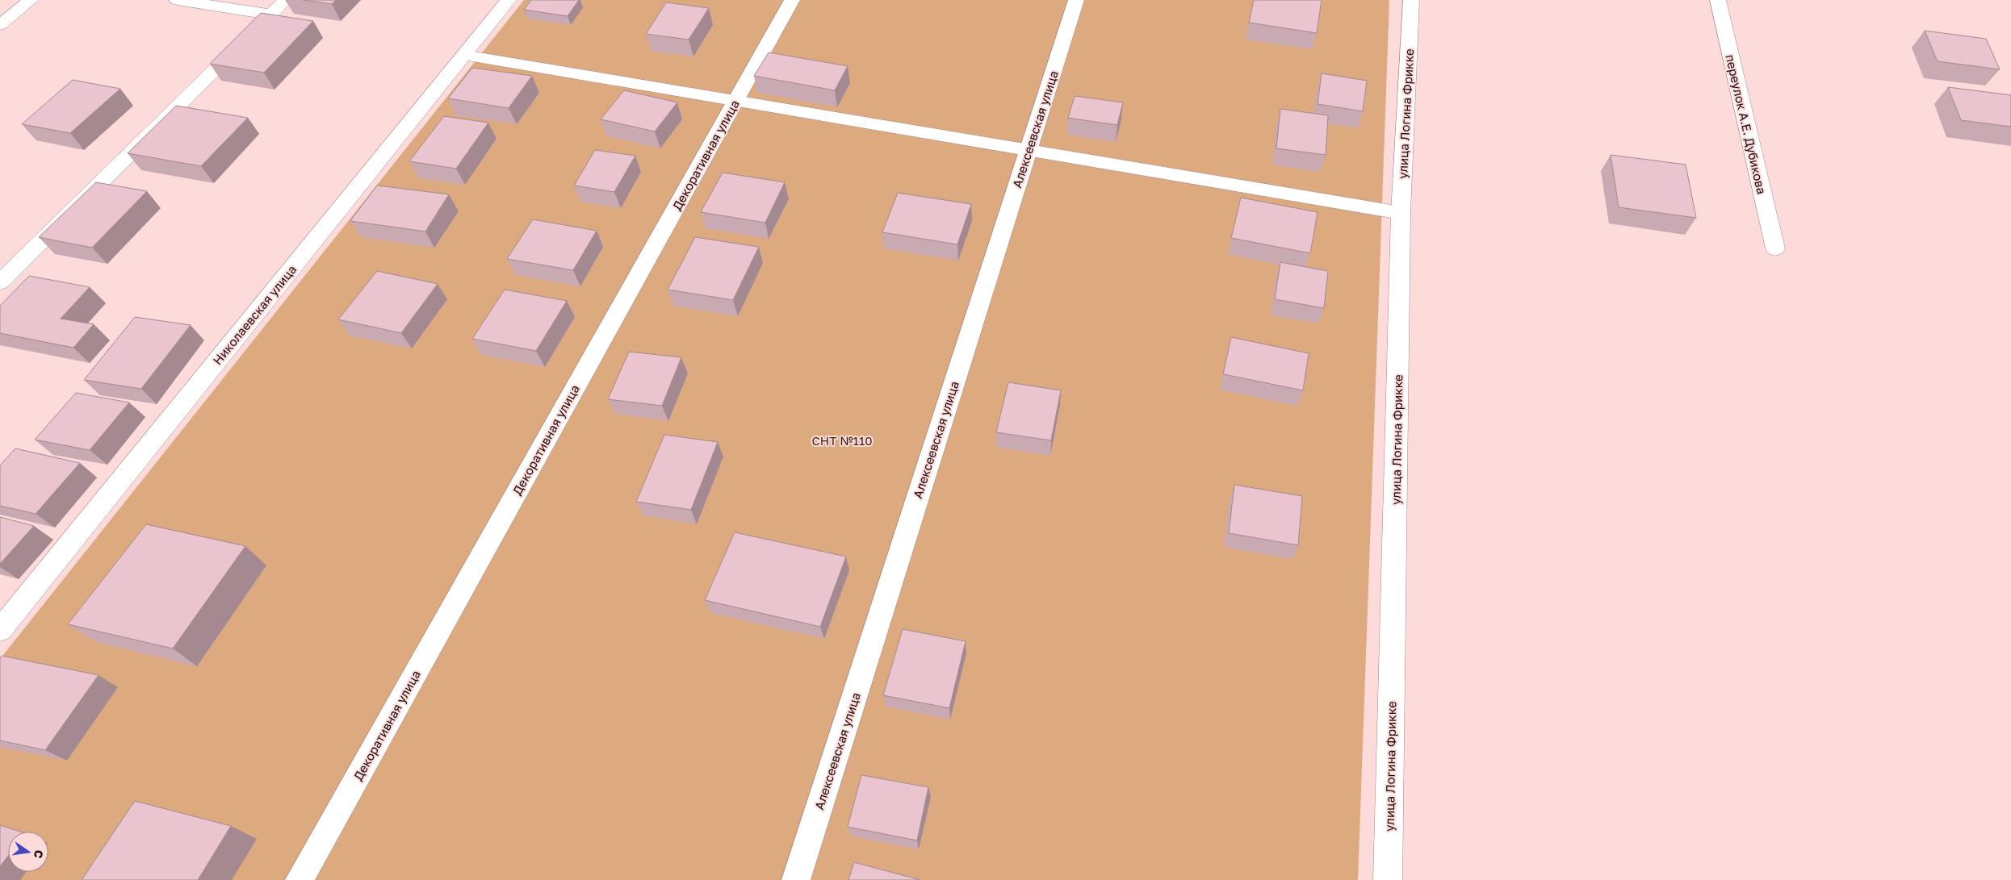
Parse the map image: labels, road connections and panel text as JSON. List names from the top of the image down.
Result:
{
  "streets": {
    "street": [
      "улица Логина Фрикке",
      "переулок А.Е. Дубикова",
      "Алексеевская улица",
      "Декоративная улица",
      "Николаевская улица"
    ]
  },
  "parks": ["СНТ №110"],
  "north": "right"
}
